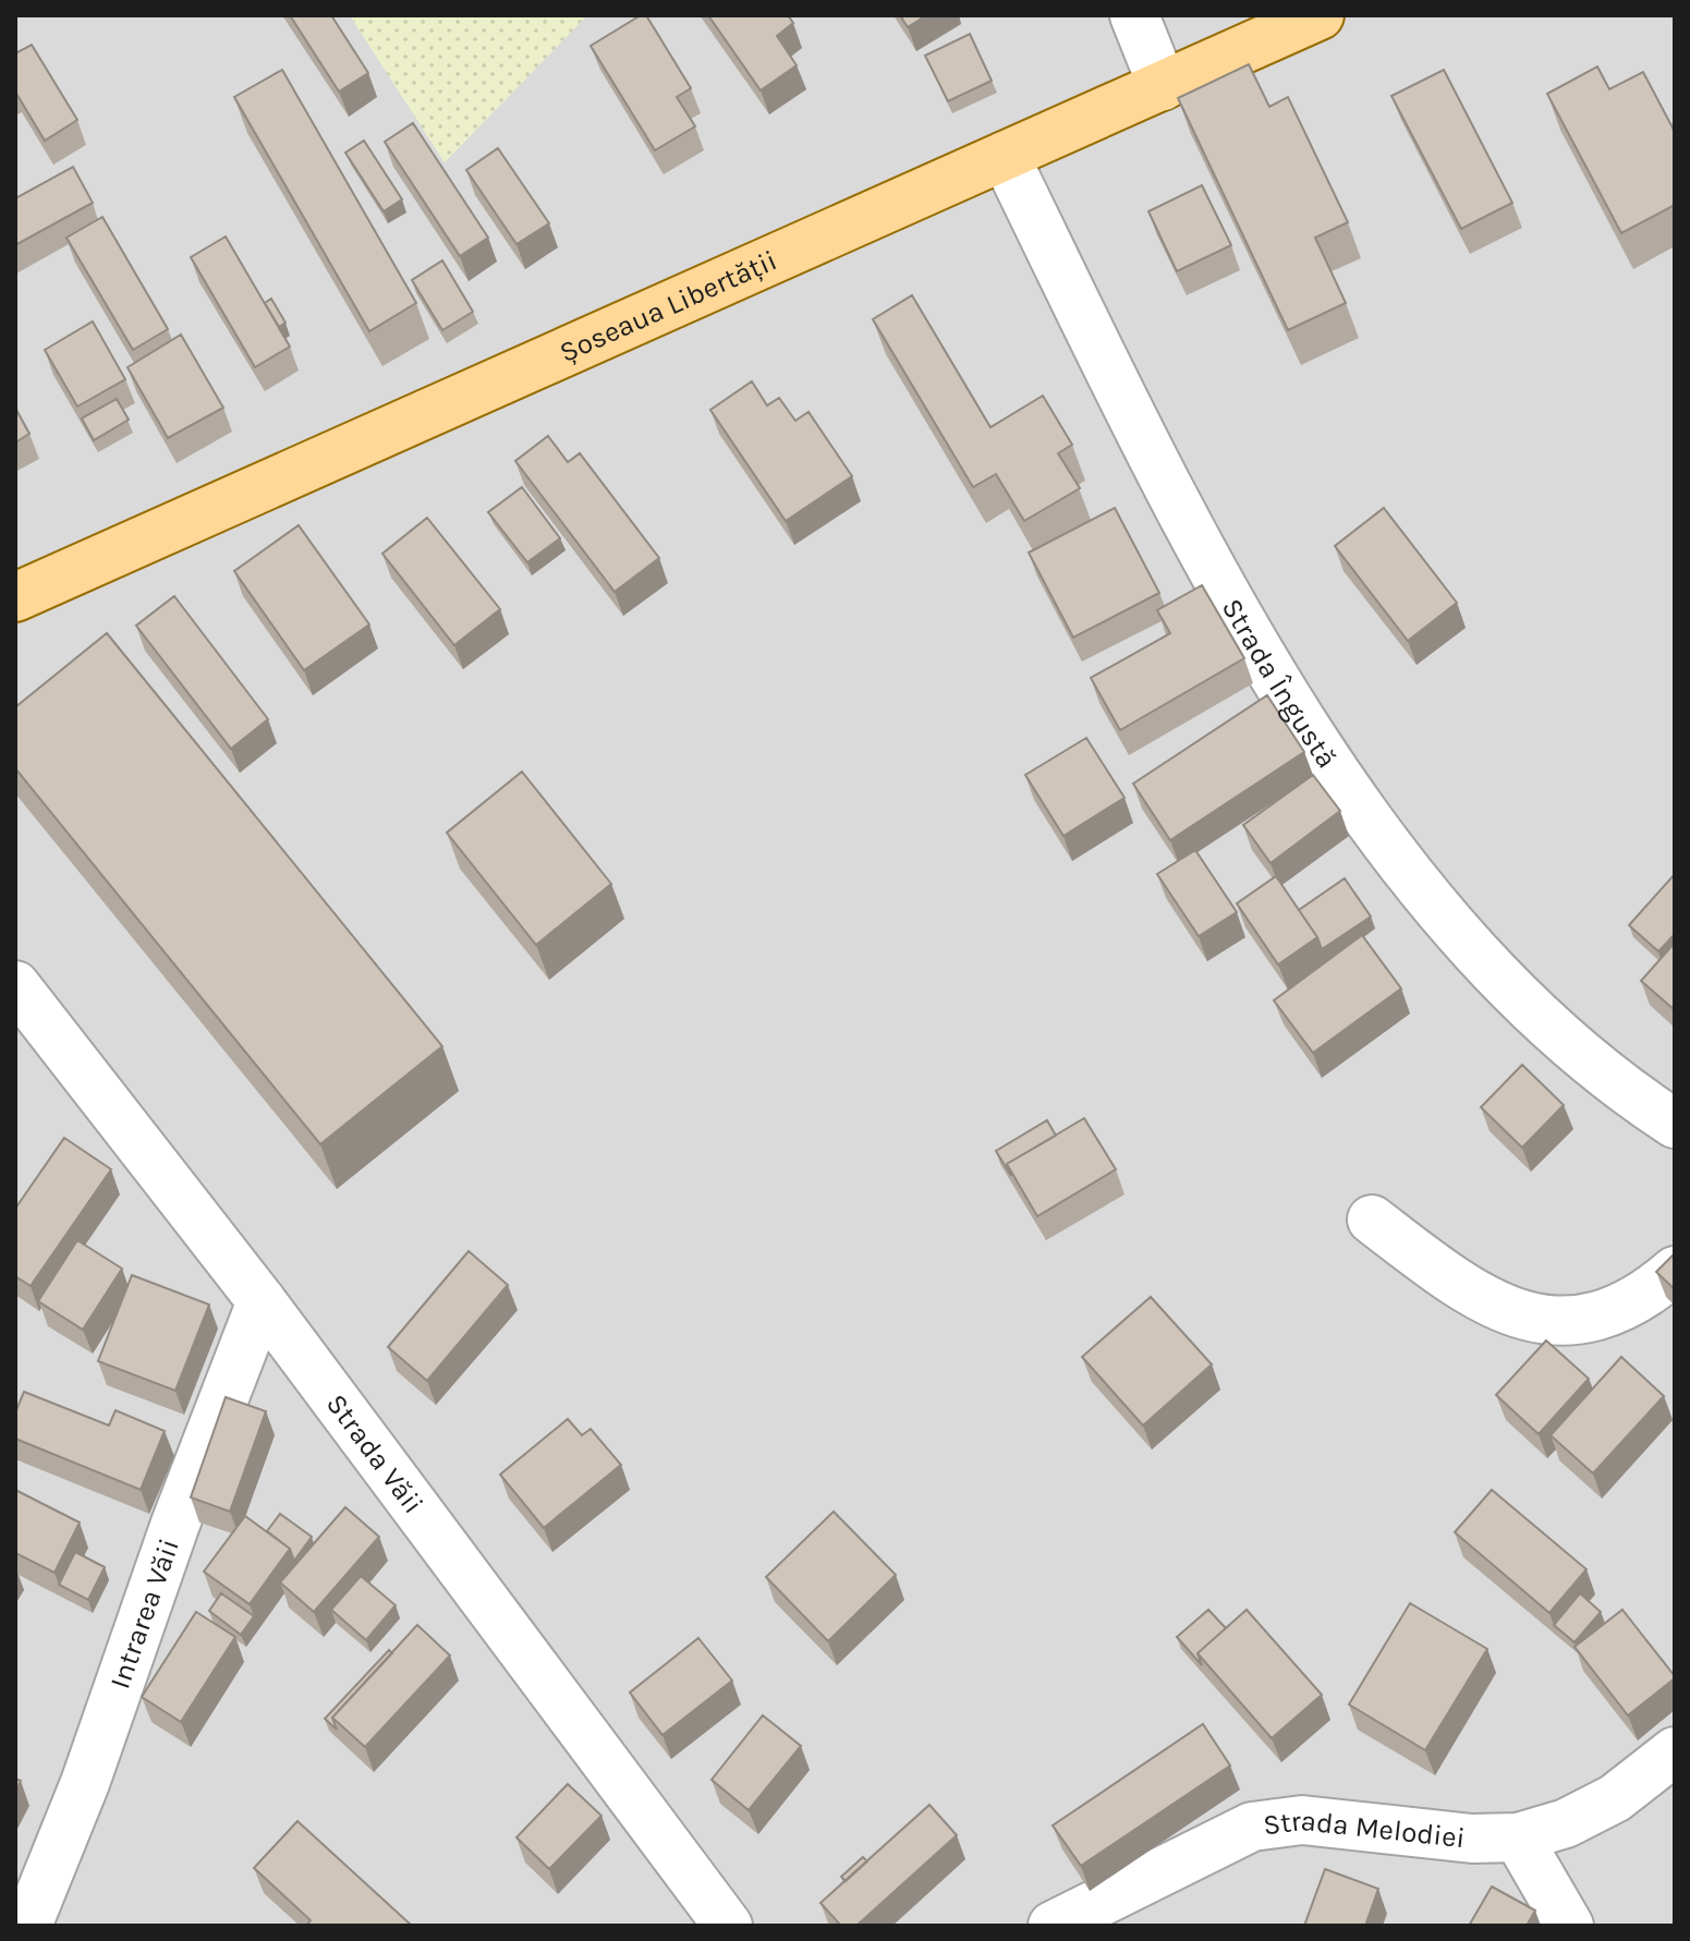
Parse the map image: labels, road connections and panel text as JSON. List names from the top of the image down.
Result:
{
  "streets": {
    "main road": ["Șoseaua Libertății"],
    "street": [
      "Strada Îngustă",
      "Strada Văii",
      "Intrarea Văii",
      "Strada Melodiei"
    ]
  },
  "crossings": [
    ["Șoseaua Libertății", "Strada Îngustă"],
    ["Strada Văii", "Intrarea Văii"]
  ]
}
